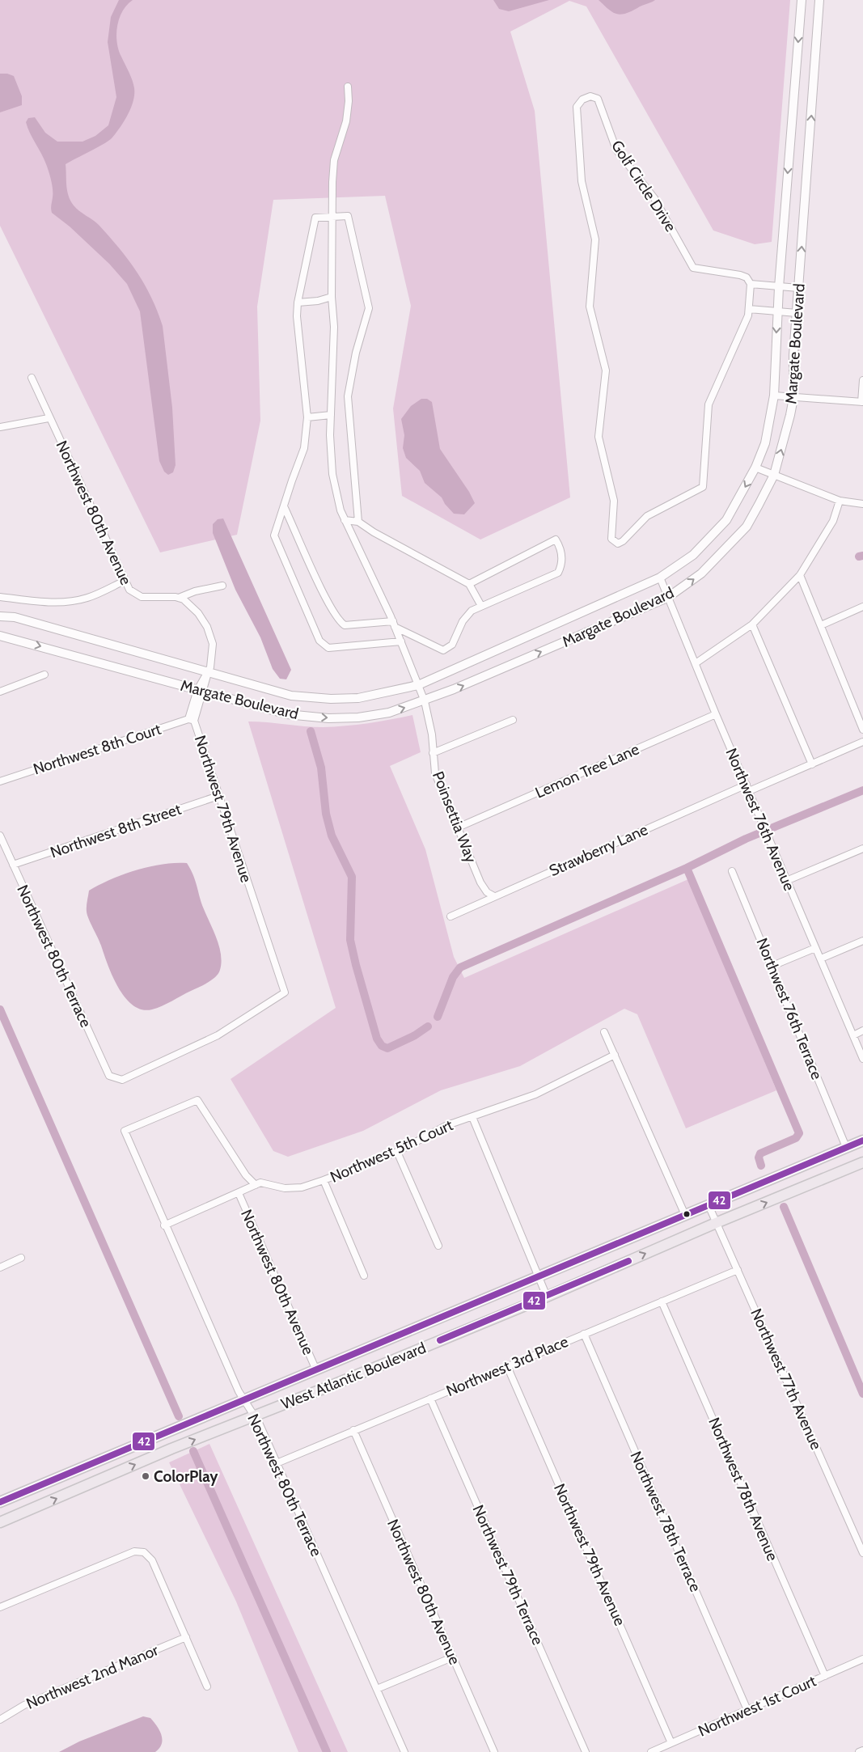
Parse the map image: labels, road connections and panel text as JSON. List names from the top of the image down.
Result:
{
  "streets": {
    "main road": ["West Atlantic Boulevard"],
    "street": [
      "Golf Circle Drive",
      "Margate Boulevard",
      "Northwest 80th Avenue",
      "Northwest 8th Court",
      "Lemon Tree Lane",
      "Northwest 79th Avenue",
      "Poinsettia Way",
      "Northwest 76th Avenue",
      "Northwest 8th Street",
      "Strawberry Lane",
      "Northwest 80th Terrace",
      "Northwest 76th Terrace",
      "Northwest 5th Court",
      "Northwest 3rd Place",
      "Northwest 77th Avenue",
      "Northwest 78th Avenue",
      "Northwest 78th Terrace",
      "Northwest 79th Terrace",
      "Northwest 2nd Manor",
      "Northwest 1st Court"
    ]
  },
  "crossings": [
    ["Golf Circle Drive", "Margate Boulevard"],
    ["Margate Boulevard", "Northwest 79th Avenue"],
    ["Margate Boulevard", "Poinsettia Way"],
    ["Margate Boulevard", "Northwest 76th Avenue"],
    ["Northwest 80th Avenue", "Northwest 5th Court"],
    ["Northwest 80th Avenue", "Northwest 3rd Place"],
    ["Northwest 80th Avenue", "West Atlantic Boulevard"],
    ["Northwest 8th Court", "Northwest 79th Avenue"],
    ["Lemon Tree Lane", "Poinsettia Way"],
    ["Lemon Tree Lane", "Northwest 76th Avenue"],
    ["Northwest 79th Avenue", "Northwest 8th Street"],
    ["Northwest 79th Avenue", "Northwest 80th Terrace"],
    ["Northwest 79th Avenue", "Northwest 3rd Place"],
    ["Northwest 79th Avenue", "Northwest 1st Court"],
    ["Poinsettia Way", "Strawberry Lane"],
    ["Northwest 76th Avenue", "Strawberry Lane"],
    ["Northwest 8th Street", "Northwest 80th Terrace"],
    ["Northwest 80th Terrace", "Northwest 5th Court"],
    ["Northwest 80th Terrace", "Northwest 3rd Place"],
    ["Northwest 80th Terrace", "West Atlantic Boulevard"],
    ["Northwest 76th Terrace", "West Atlantic Boulevard"],
    ["Northwest 3rd Place", "Northwest 77th Avenue"],
    ["Northwest 3rd Place", "Northwest 78th Avenue"],
    ["Northwest 3rd Place", "Northwest 78th Terrace"],
    ["Northwest 3rd Place", "Northwest 79th Terrace"],
    ["West Atlantic Boulevard", "Northwest 77th Avenue"],
    ["Northwest 78th Avenue", "Northwest 1st Court"],
    ["Northwest 78th Terrace", "Northwest 1st Court"]
  ],
  "places": ["ColorPlay"],
  "lines": ["transit line 42"]
}
